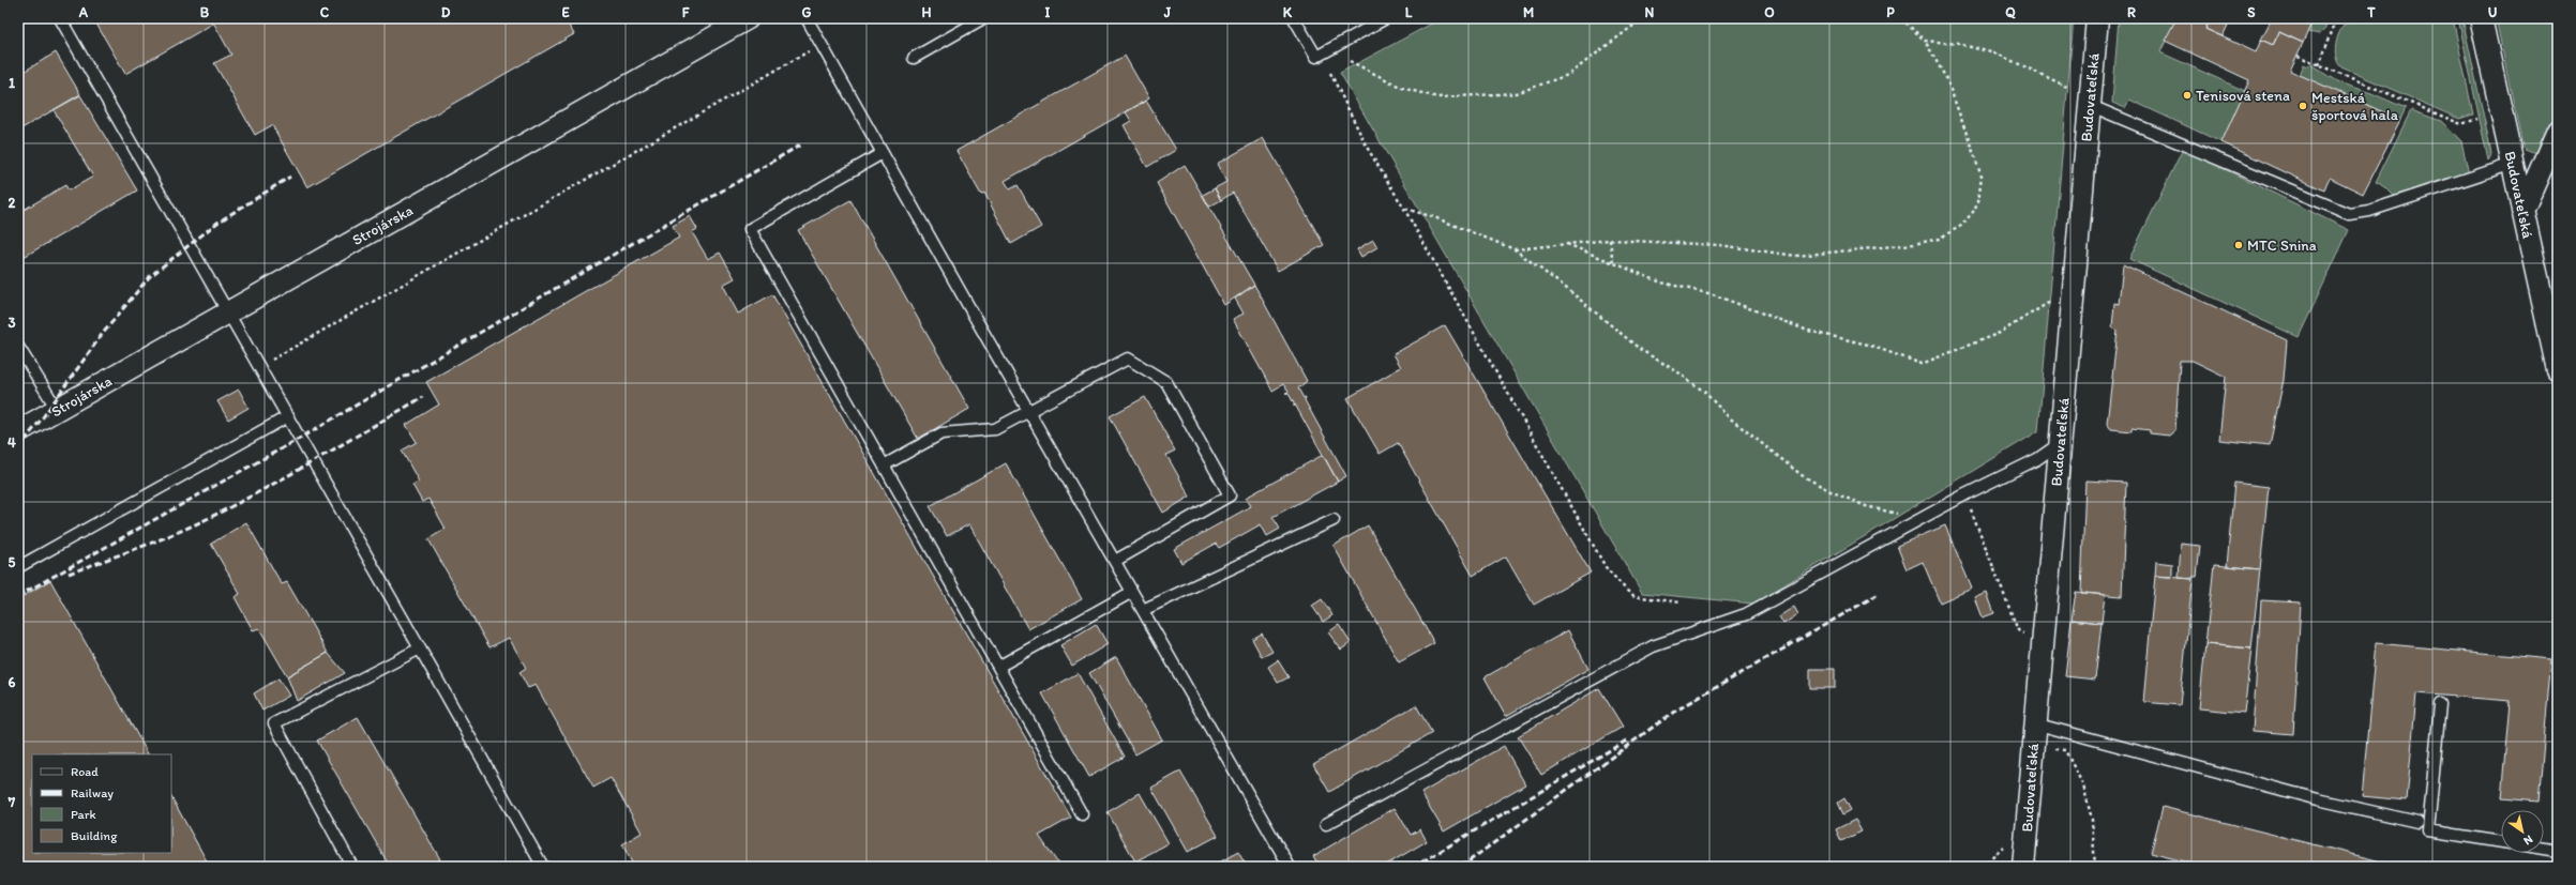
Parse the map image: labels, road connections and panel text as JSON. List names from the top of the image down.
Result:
{
  "streets": {
    "street": ["Budovateľská", "Strojárska"]
  },
  "places": ["Tenisová stena", "Mestská športová hala", "MTC Snina"],
  "legend": [
    "Road",
    "Railway",
    "Park",
    "Building"
  ],
  "north": "bottom right",
  "grid": {
    "columns": [
      "A",
      "B",
      "C",
      "D",
      "E",
      "F",
      "G",
      "H",
      "I",
      "J",
      "K",
      "L",
      "M",
      "N",
      "O",
      "P",
      "Q",
      "R",
      "S",
      "T",
      "U"
    ],
    "rows": [
      "1",
      "2",
      "3",
      "4",
      "5",
      "6",
      "7"
    ]
  }
}
